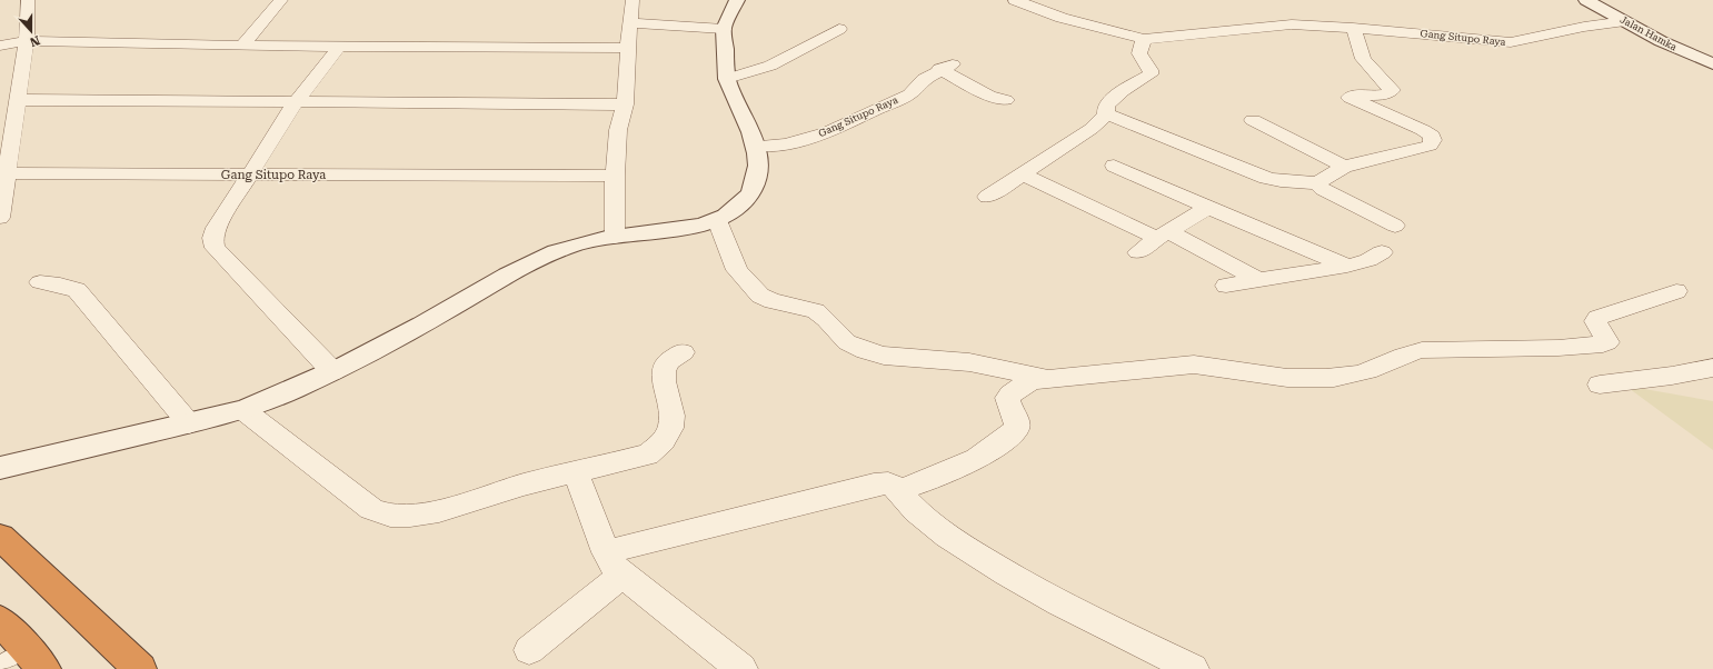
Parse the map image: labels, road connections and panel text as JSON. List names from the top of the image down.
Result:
{
  "streets": {
    "street": ["Jalan Hamka", "Gang Situpo Raya"]
  },
  "crossings": [
    ["Jalan Hamka", "Gang Situpo Raya"]
  ],
  "north": "bottom"
}
